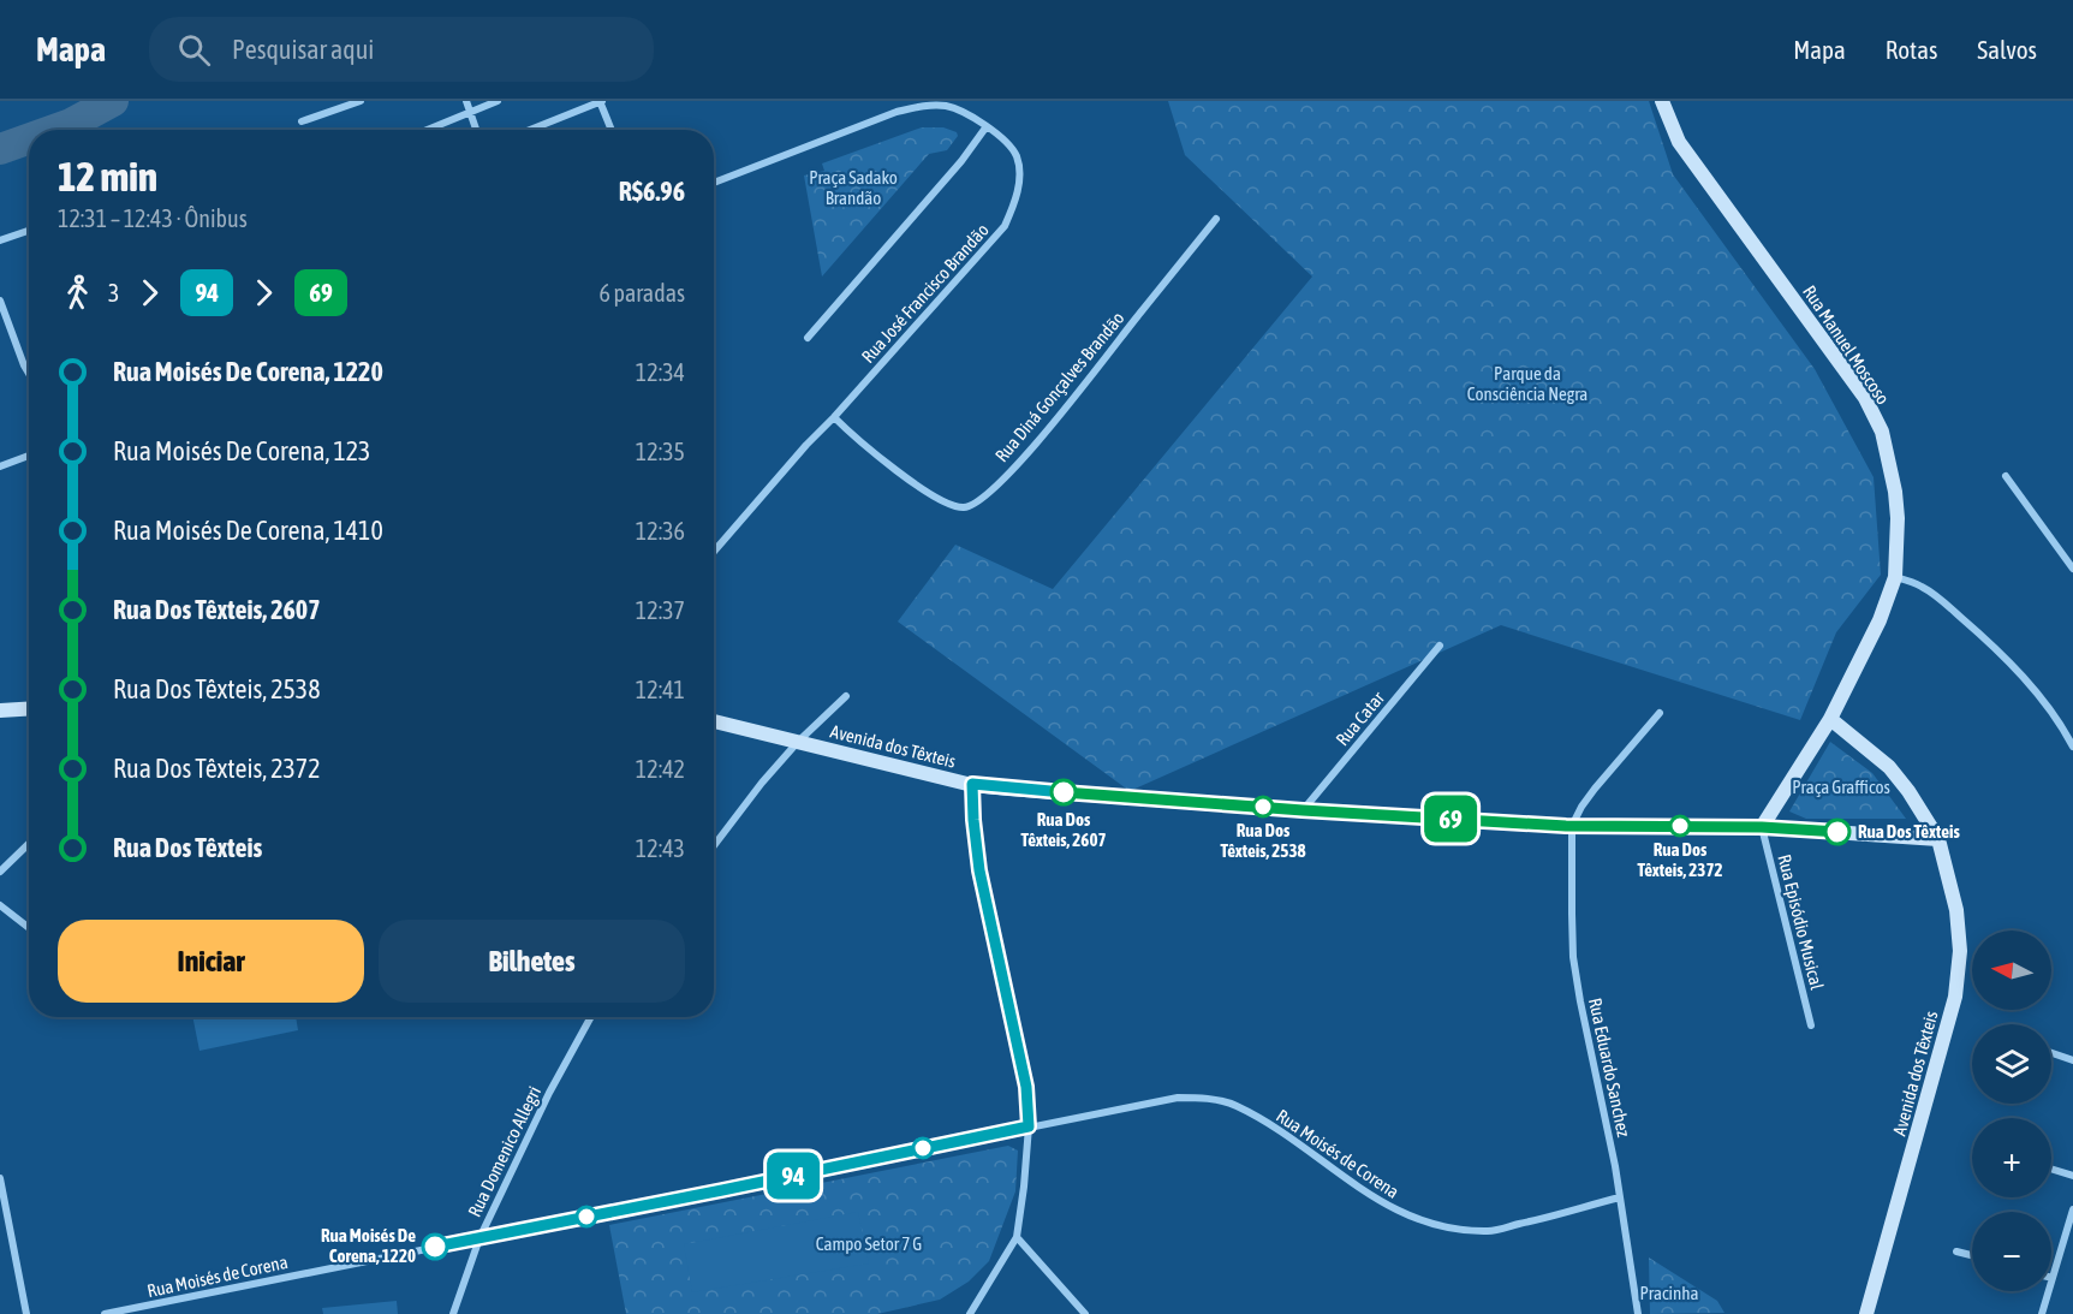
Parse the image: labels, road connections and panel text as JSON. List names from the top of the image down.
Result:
{
  "streets": {
    "street": [
      "Rua José Francisco Brandão",
      "Rua Manuel Moscoso",
      "Rua Diná Gonçalves Brandão",
      "Rua Catar",
      "Avenida dos Têxteis",
      "Rua Episódio Musical",
      "Rua Eduardo Sanchez",
      "Rua Domenico Allegri",
      "Rua Moisés de Corena"
    ]
  },
  "crossings": [
    ["Rua José Francisco Brandão", "Rua Diná Gonçalves Brandão"],
    ["Rua Manuel Moscoso", "Avenida dos Têxteis"],
    ["Rua Manuel Moscoso", "Rua Episódio Musical"],
    ["Rua Catar", "Avenida dos Têxteis"],
    ["Avenida dos Têxteis", "Rua Episódio Musical"],
    ["Avenida dos Têxteis", "Rua Eduardo Sanchez"],
    ["Rua Eduardo Sanchez", "Rua Moisés de Corena"],
    ["Rua Domenico Allegri", "Rua Moisés de Corena"]
  ],
  "parks": [
    "Praça Sadako Brandão",
    "Parque da Consciência Negra",
    "Praça Grafficos",
    "Campo Setor 7 G",
    "Pracinha"
  ],
  "places": [
    "Rua Dos Têxteis, 2607",
    "Rua Dos Têxteis, 2538",
    "Rua Dos Têxteis, 2372",
    "Rua Dos Têxteis",
    "Rua Moisés De Corena, 1220"
  ],
  "lines": ["bus line 94", "bus line 69"],
  "north": "left",
  "page": {
    "header": "Mapa",
    "search": "Pesquisar aqui",
    "nav": ["Mapa", "Rotas", "Salvos"],
    "on_map": ["94", "69"],
    "heading": ["12 min", "12:31 – 12:43 · Ônibus", "R$6.96"],
    "legs": [
      "3",
      "94",
      "69",
      "6 paradas"
    ],
    "list": [
      {
        "name": "Rua Moisés De Corena, 1220",
        "value": "12:34"
      },
      {
        "name": "Rua Moisés De Corena, 123",
        "value": "12:35"
      },
      {
        "name": "Rua Moisés De Corena, 1410",
        "value": "12:36"
      },
      {
        "name": "Rua Dos Têxteis, 2607",
        "value": "12:37"
      },
      {
        "name": "Rua Dos Têxteis, 2538",
        "value": "12:41"
      },
      {
        "name": "Rua Dos Têxteis, 2372",
        "value": "12:42"
      },
      {
        "name": "Rua Dos Têxteis",
        "value": "12:43"
      }
    ],
    "buttons": ["Iniciar", "Bilhetes"],
    "map_buttons": ["+", "−"]
  }
}
